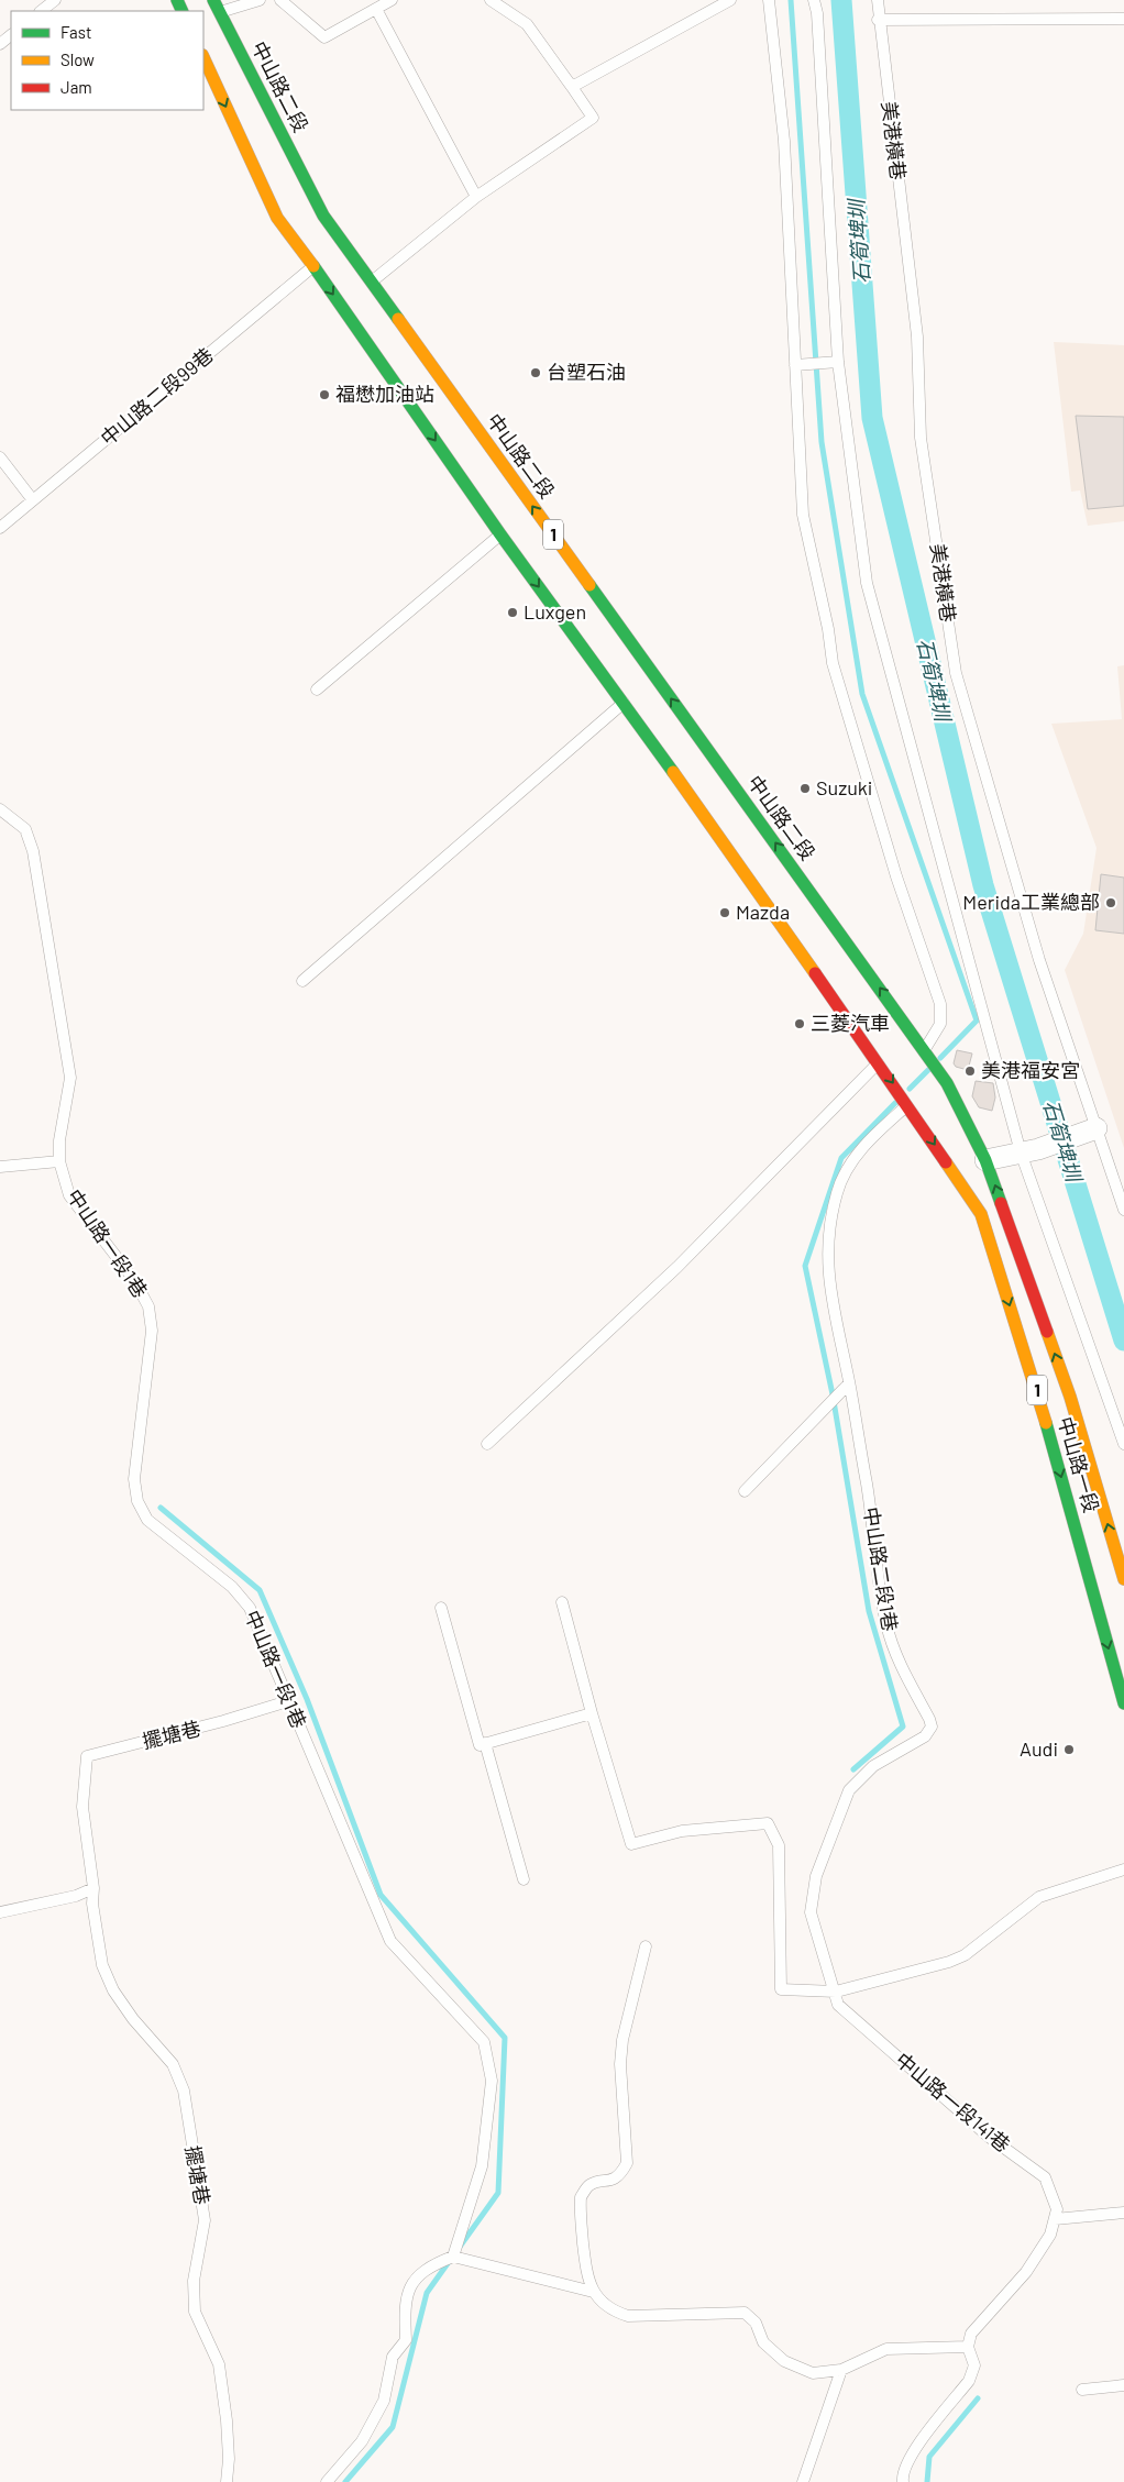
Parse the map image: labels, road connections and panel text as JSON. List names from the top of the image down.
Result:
{
  "streets": {
    "main road": ["中山路二段", "1", "中山路一段"],
    "lane": [
      "美港橫巷",
      "中山路二段99巷",
      "中山路一段1巷",
      "中山路二段1巷",
      "擺塘巷",
      "中山路一段141巷"
    ]
  },
  "crossings": [
    ["中山路二段", "中山路一段"],
    ["中山路二段99巷", "1"],
    ["1", "中山路一段"],
    ["1", "中山路二段1巷"],
    ["中山路一段1巷", "擺塘巷"],
    ["中山路一段", "中山路二段1巷"],
    ["中山路二段1巷", "中山路一段141巷"]
  ],
  "water": ["石筍埤圳"],
  "places": [
    "台塑石油",
    "福懋加油站",
    "Luxgen",
    "Suzuki",
    "Merida工業總部",
    "Mazda",
    "三菱汽車",
    "美港福安宮",
    "Audi"
  ],
  "legend": ["Fast", "Slow", "Jam"]
}
